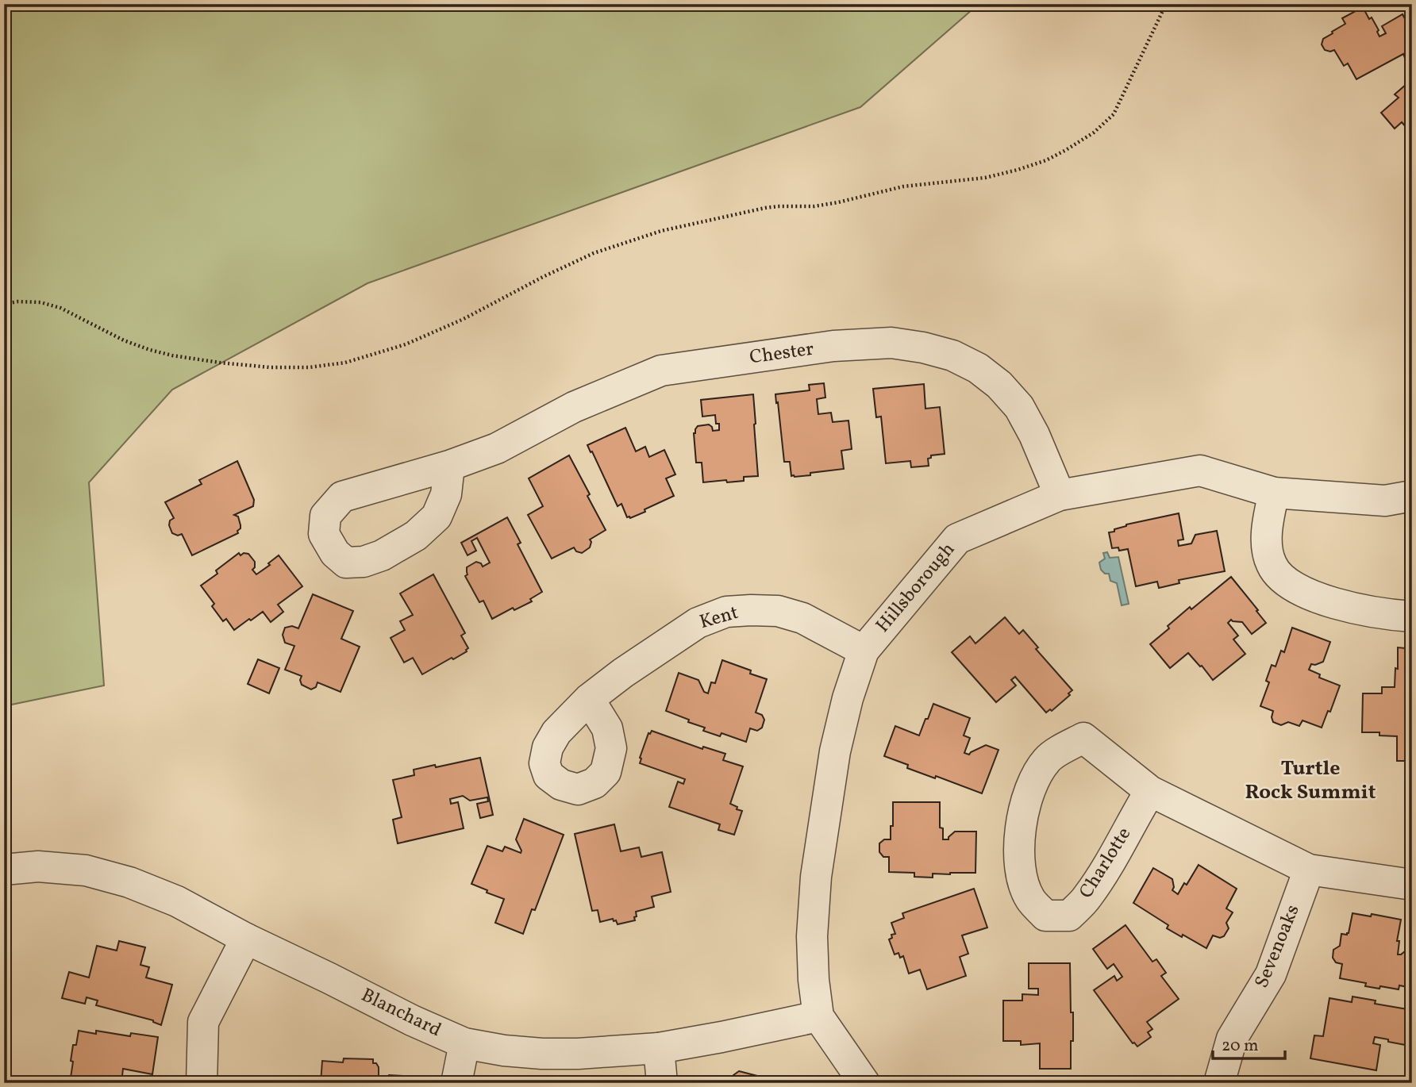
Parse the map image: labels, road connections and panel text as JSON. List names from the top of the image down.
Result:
{
  "streets": {
    "street": [
      "Chester",
      "Hillsborough",
      "Kent",
      "Charlotte",
      "Sevenoaks",
      "Blanchard"
    ]
  },
  "crossings": [
    ["Chester", "Hillsborough"],
    ["Hillsborough", "Kent"],
    ["Hillsborough", "Blanchard"],
    ["Charlotte", "Sevenoaks"]
  ],
  "districts": ["Turtle Rock Summit"],
  "scale_bar": "20 m"
}
